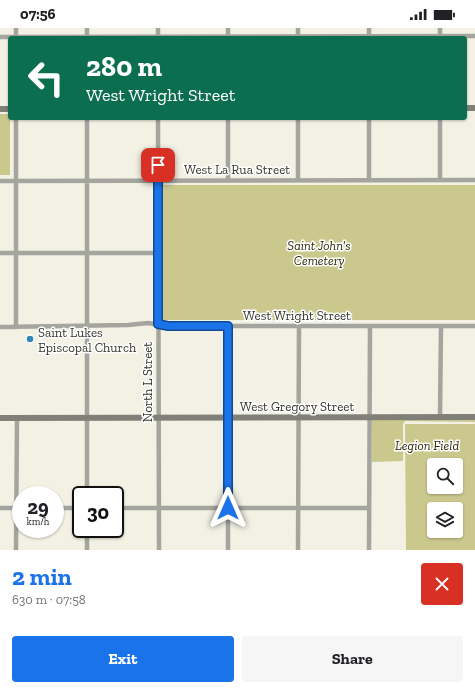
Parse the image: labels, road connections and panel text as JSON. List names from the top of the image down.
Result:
{
  "streets": {
    "street": [
      "West La Rua Street",
      "West Wright Street",
      "North L Street",
      "West Gregory Street"
    ]
  },
  "crossings": [
    ["West La Rua Street", "North L Street"],
    ["West Wright Street", "North L Street"],
    ["North L Street", "West Gregory Street"]
  ],
  "parks": ["Saint John's Cemetery", "Legion Field"],
  "places": ["Saint Lukes Episcopal Church"],
  "page": {
    "status": "07:56",
    "turn": ["280 m", "West Wright Street"],
    "speed": "29 km/h",
    "limit": "30",
    "heading": ["2 min", "630 m · 07:58"],
    "buttons": ["Exit", "Share"]
  }
}
